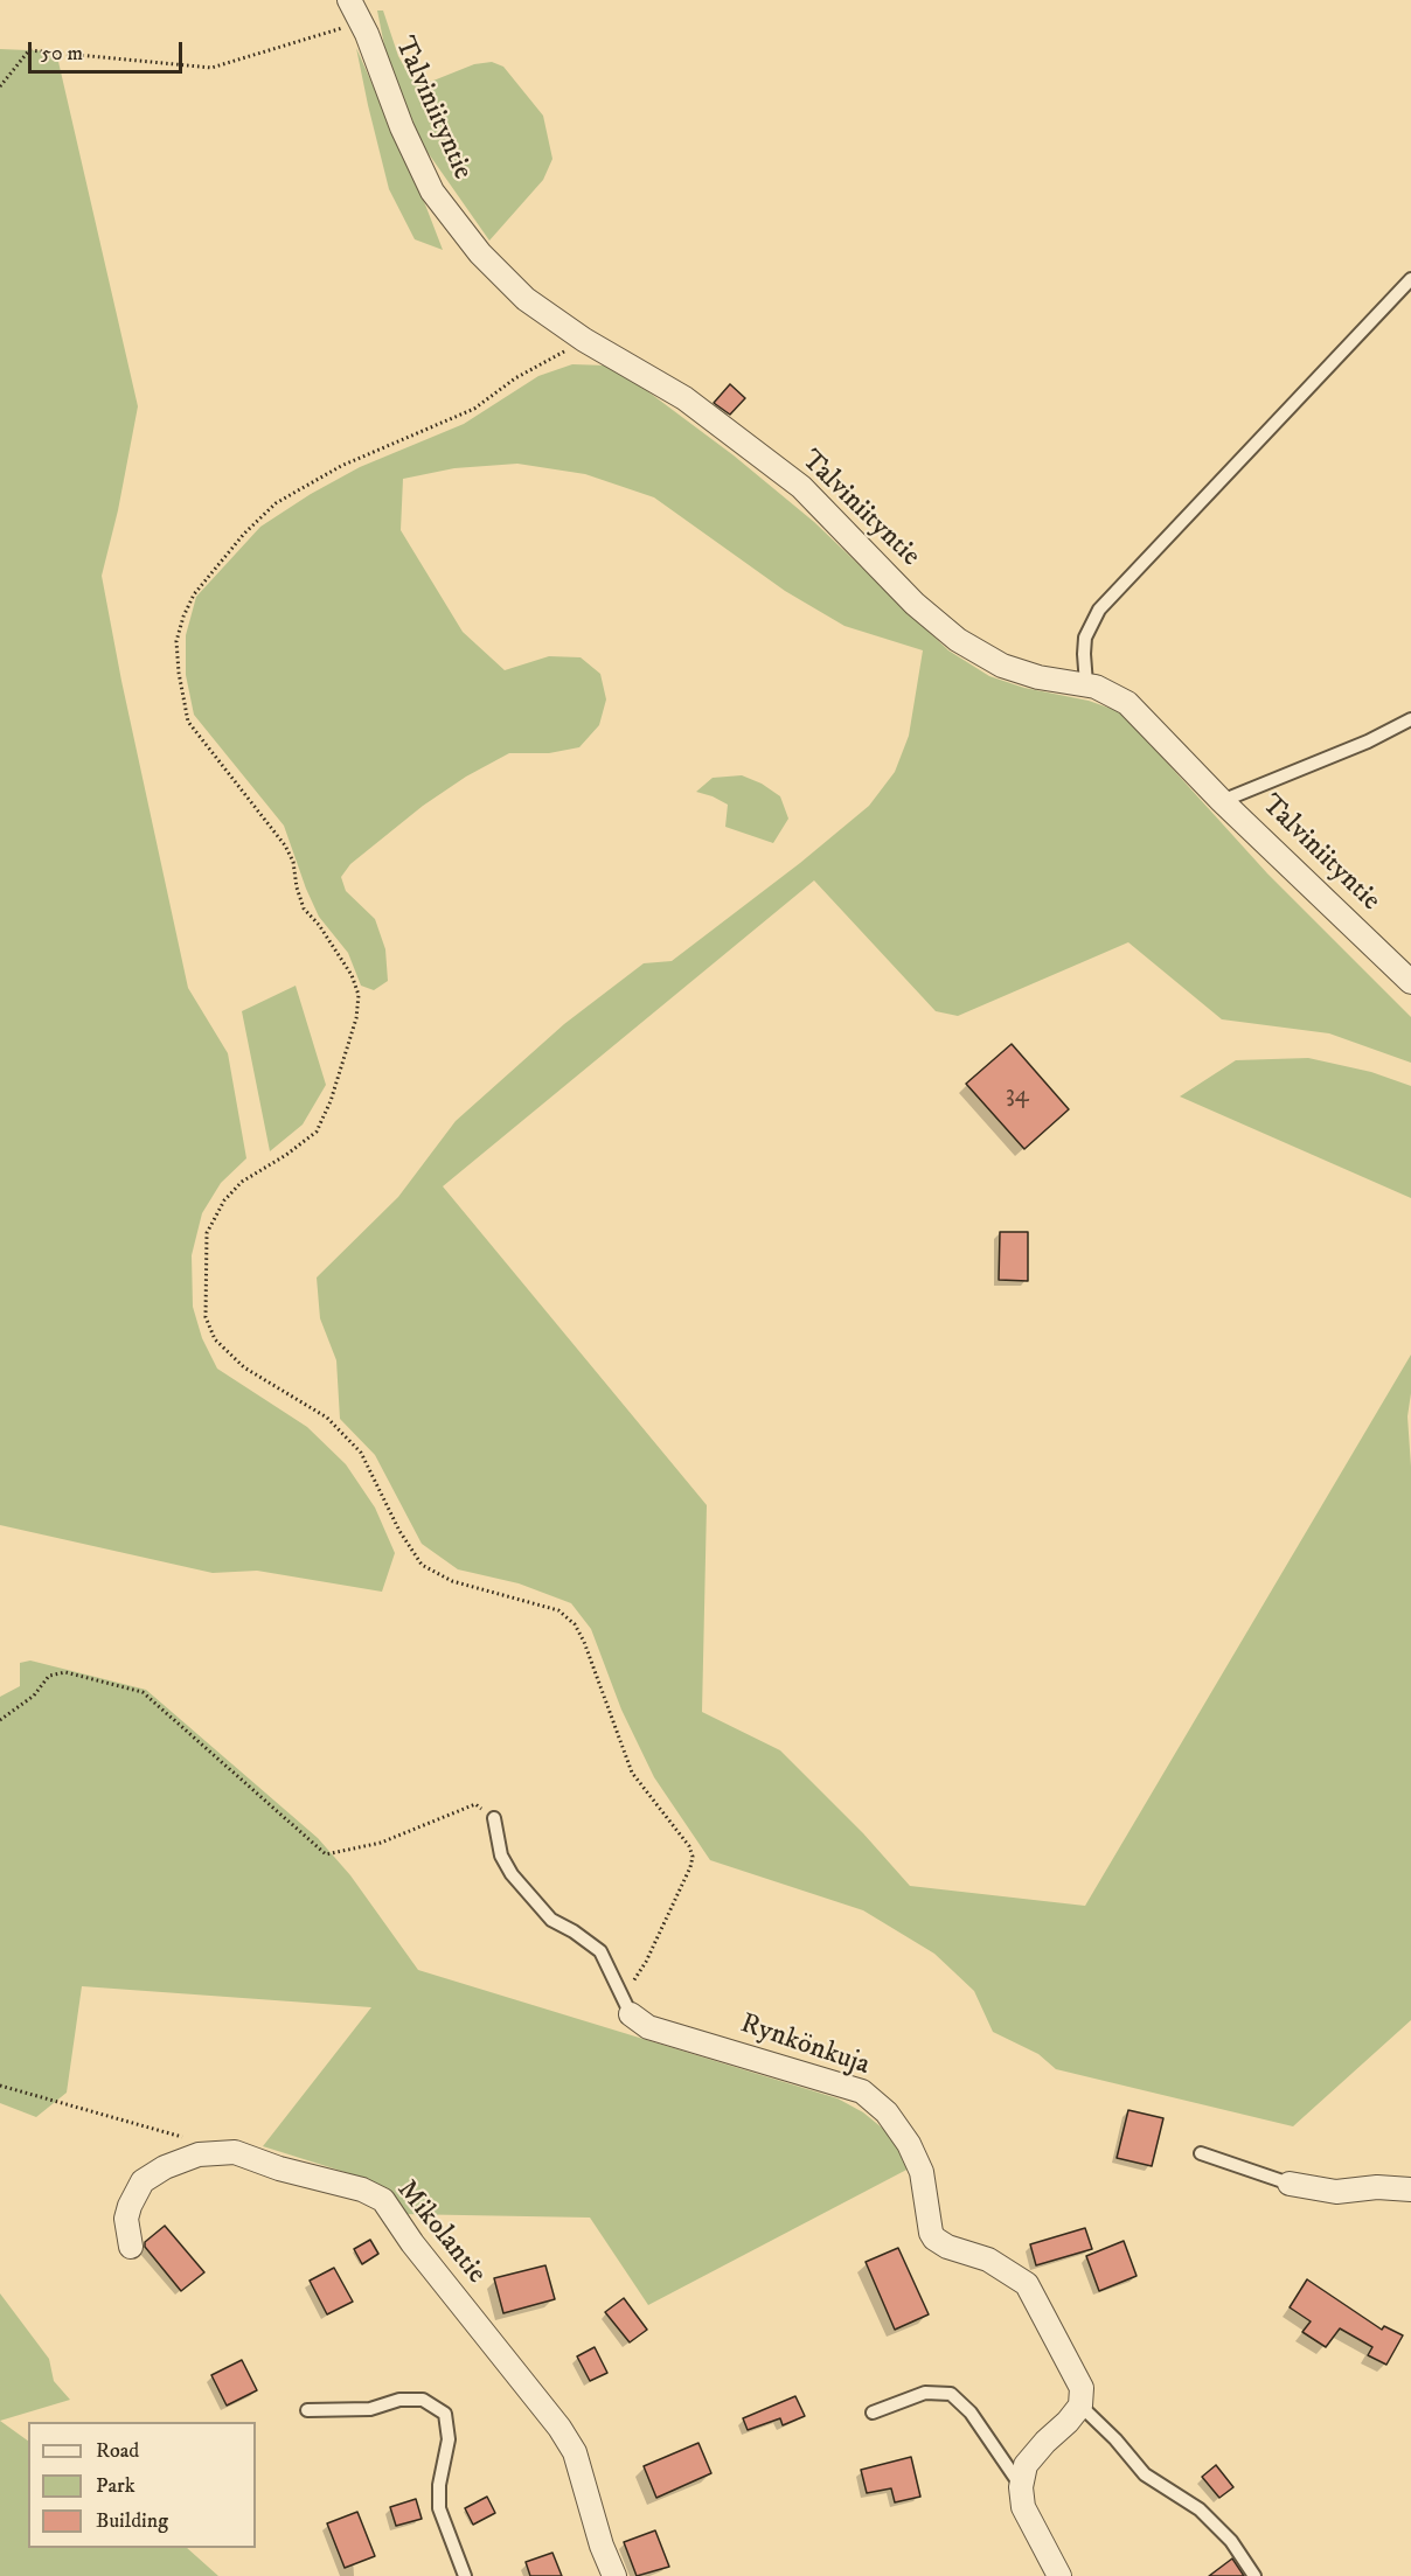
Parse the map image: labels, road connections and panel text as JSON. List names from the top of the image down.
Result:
{
  "streets": {
    "street": ["Talviniityntie", "Rynkönkuja", "Mikolantie"]
  },
  "house_numbers": ["34"],
  "legend": ["Road", "Park", "Building"],
  "scale_bar": "50 m"
}
